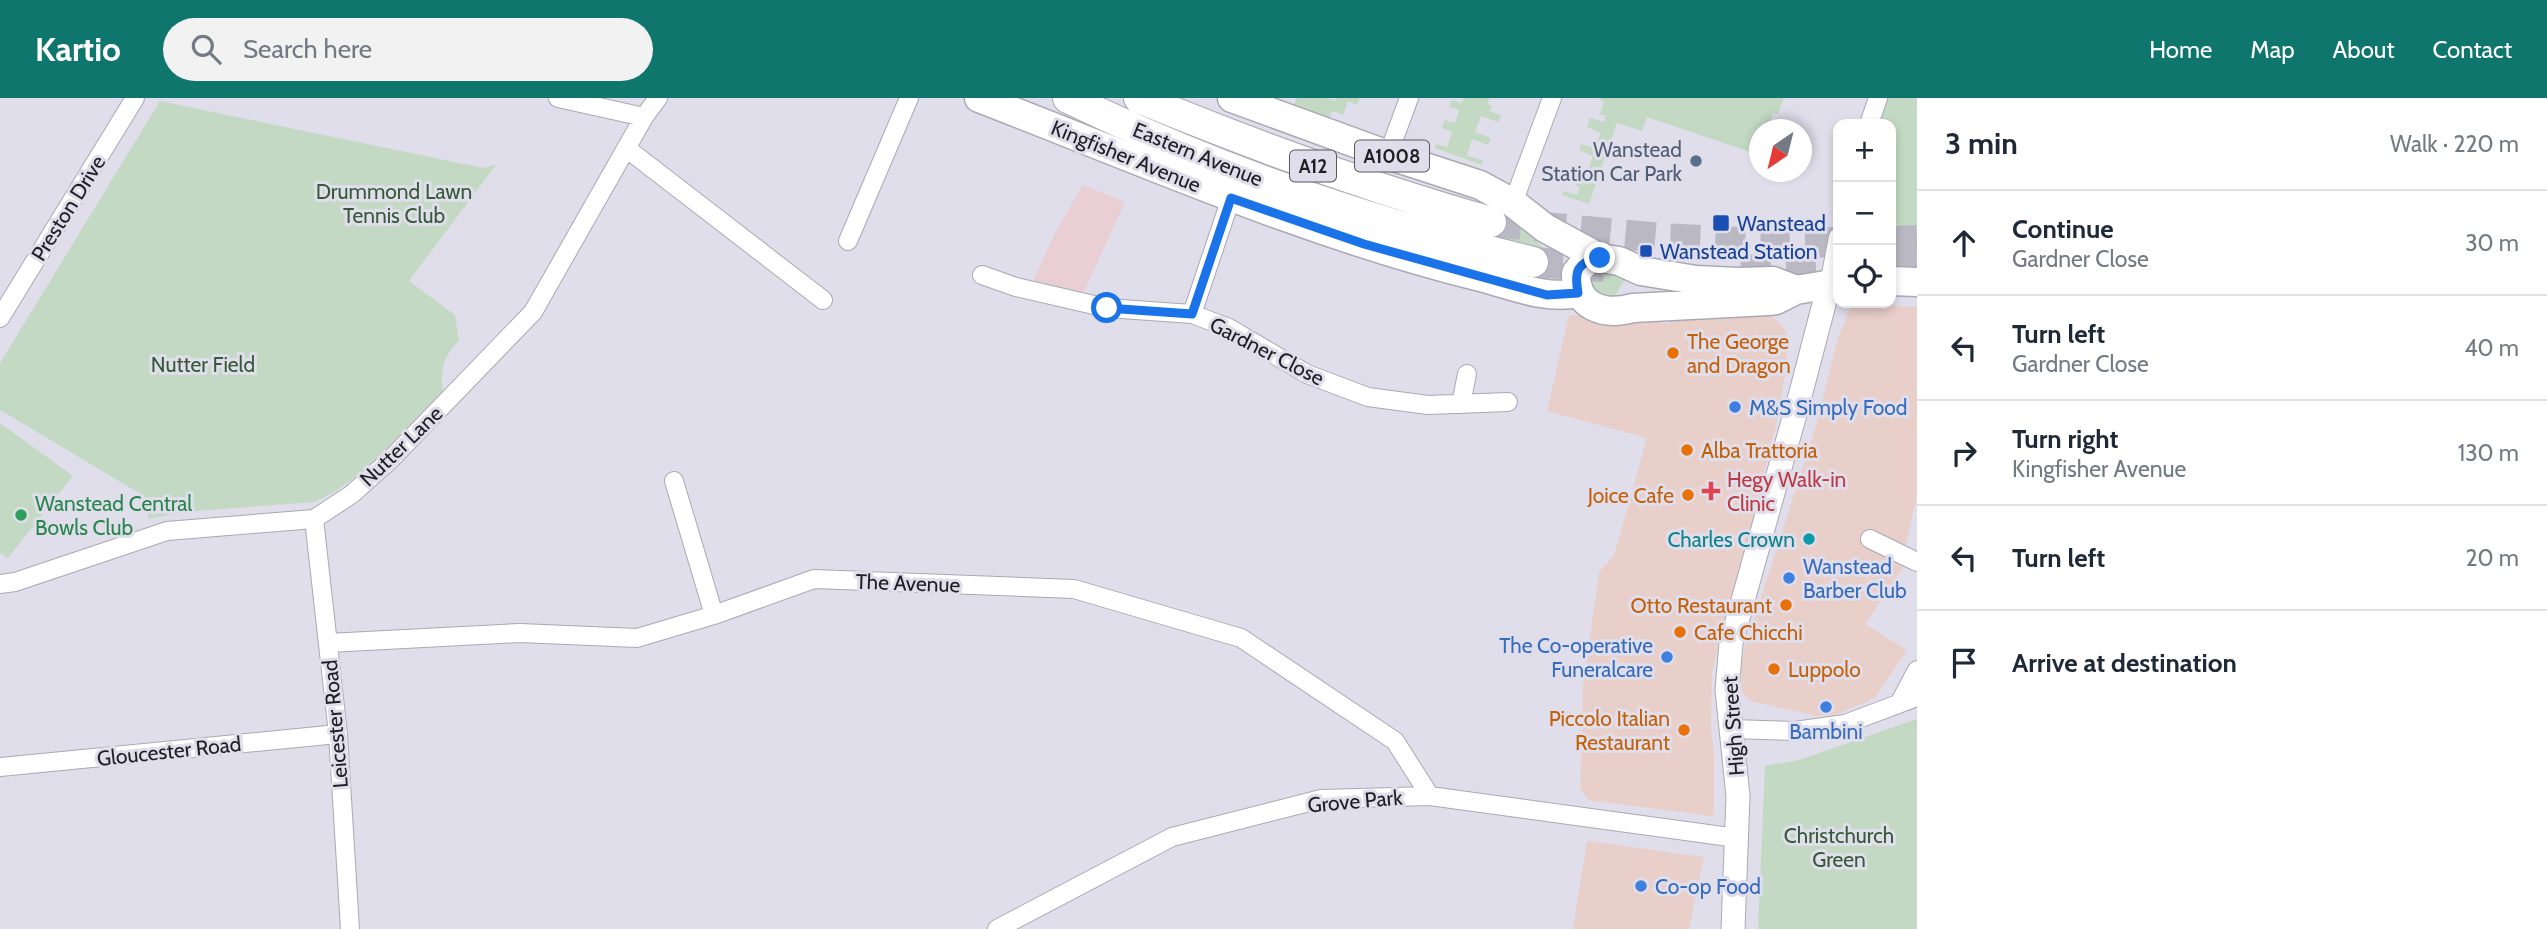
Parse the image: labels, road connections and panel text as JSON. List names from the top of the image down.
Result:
{
  "streets": {
    "highway": ["Eastern Avenue", "A12"],
    "main road": ["Kingfisher Avenue", "A1008"],
    "street": [
      "Preston Drive",
      "Gardner Close",
      "Nutter Lane",
      "The Avenue",
      "Leicester Road",
      "High Street",
      "Gloucester Road",
      "Grove Park"
    ]
  },
  "crossings": [
    ["Eastern Avenue", "A1008"],
    ["Kingfisher Avenue", "A1008"],
    ["Kingfisher Avenue", "Gardner Close"],
    ["Nutter Lane", "Leicester Road"],
    ["The Avenue", "Leicester Road"],
    ["The Avenue", "Grove Park"],
    ["Leicester Road", "Gloucester Road"],
    ["High Street", "Grove Park"]
  ],
  "parks": ["Drummond Lawn Tennis Club", "Nutter Field", "Christchurch Green"],
  "places": {
    "other": [
      "Wanstead Station Car Park",
      "The George and Dragon",
      "M&S Simply Food",
      "Alba Trattoria",
      "Joice Cafe",
      "Wanstead Central Bowls Club",
      "Charles Crown",
      "Wanstead Barber Club",
      "Otto Restaurant",
      "Cafe Chicchi",
      "The Co-operative Funeralcare",
      "Luppolo",
      "Bambini",
      "Piccolo Italian Restaurant",
      "Co-op Food"
    ],
    "transit": ["Wanstead", "Wanstead Station"],
    "health": ["Hegy Walk-in Clinic"]
  },
  "north": "bottom left",
  "page": {
    "header": "Kartio",
    "search": "Search here",
    "nav": [
      "Home",
      "Map",
      "About",
      "Contact"
    ],
    "heading": ["3 min", "Walk · 220 m"],
    "map_buttons": ["+", "−"],
    "list": [
      ["Continue", "Gardner Close", "30 m"],
      ["Turn left", "Gardner Close", "40 m"],
      ["Turn right", "Kingfisher Avenue", "130 m"],
      ["Turn left", "20 m"],
      "Arrive at destination"
    ]
  }
}
